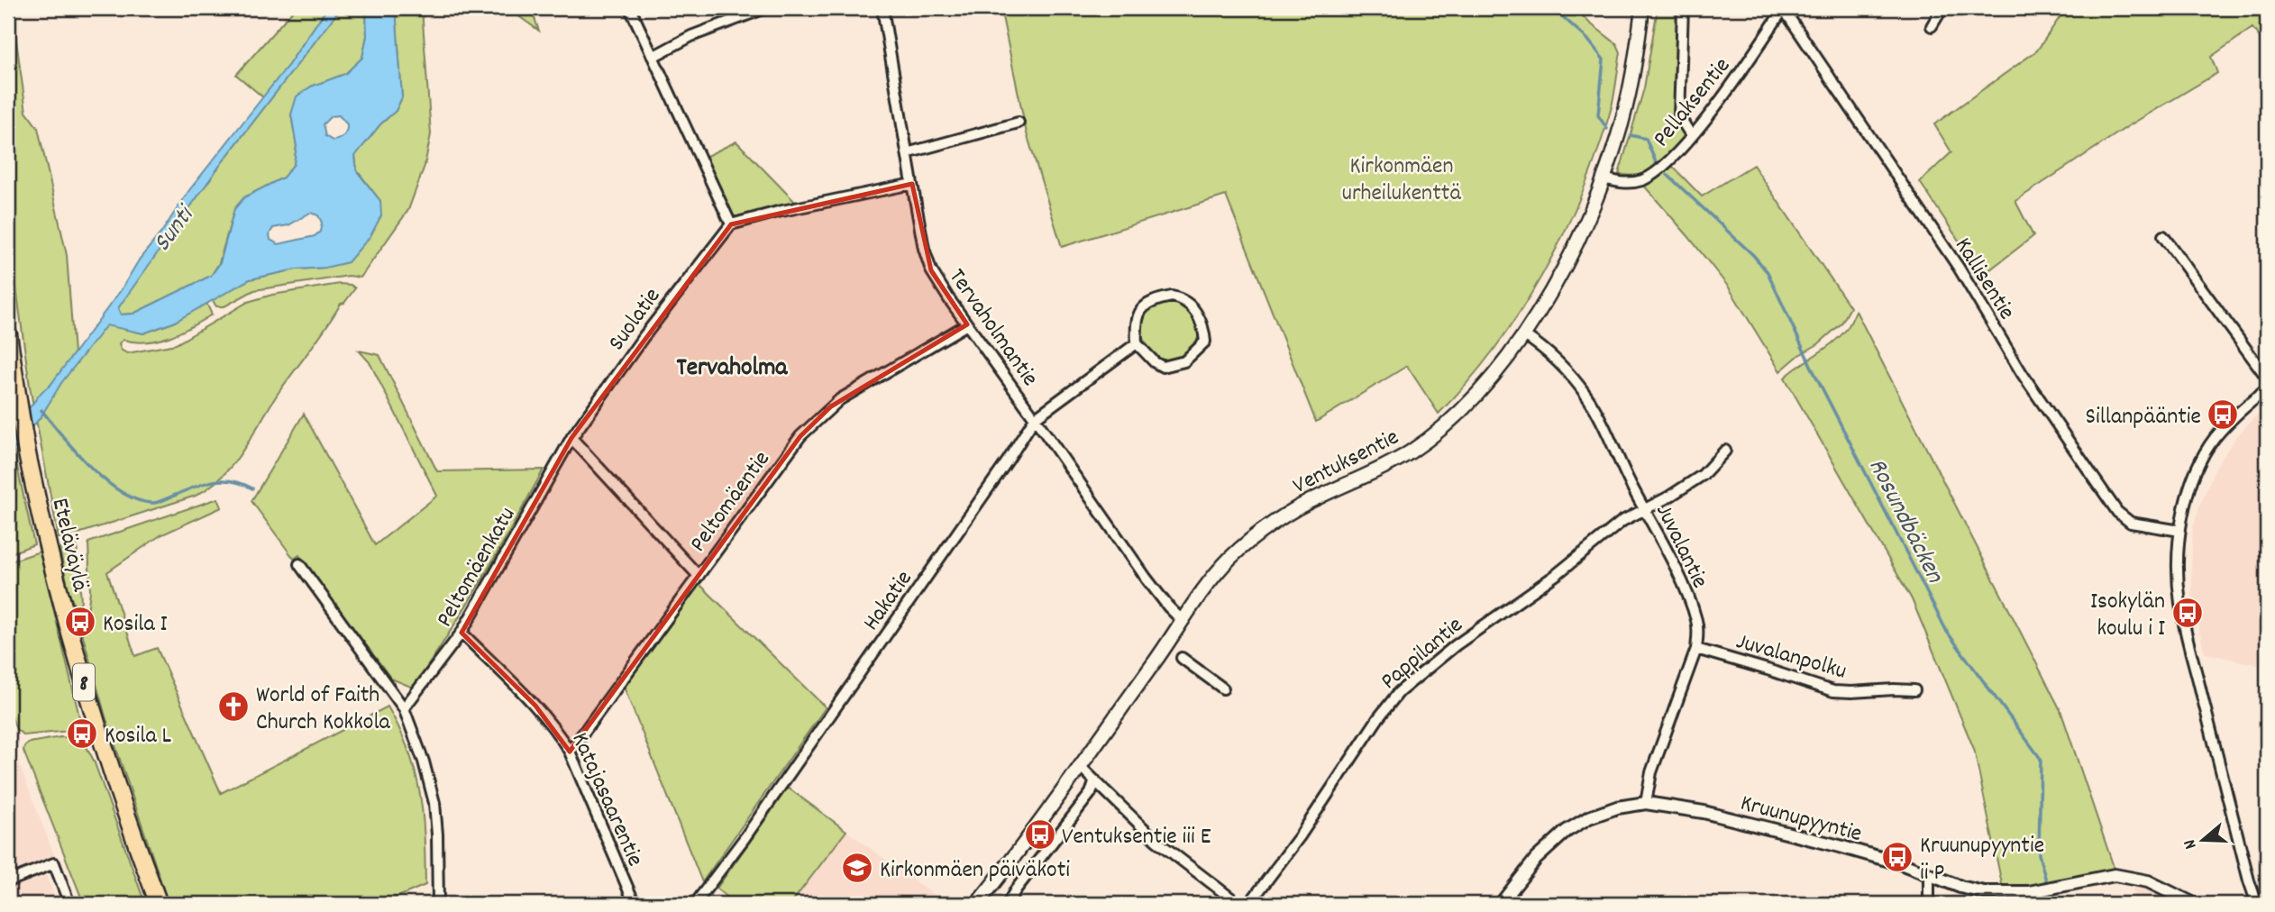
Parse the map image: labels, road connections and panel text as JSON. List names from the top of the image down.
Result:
{
  "streets": {
    "highway": ["Eteläväylä", "8"],
    "main road": ["Ventuksentie"],
    "street": [
      "Pellaksentie",
      "Kallisentie",
      "Suolatie",
      "Tervaholmantie",
      "Peltomäentie",
      "Juvalantie",
      "Peltomäenkatu",
      "Hakatie",
      "Pappilantie",
      "Juvalanpolku",
      "Katajasaarentie",
      "Kruunupyyntie"
    ]
  },
  "crossings": [
    ["Pellaksentie", "Kallisentie"],
    ["Pellaksentie", "Ventuksentie"],
    ["Suolatie", "Peltomäenkatu"],
    ["Tervaholmantie", "Ventuksentie"],
    ["Tervaholmantie", "Peltomäentie"],
    ["Tervaholmantie", "Hakatie"],
    ["Ventuksentie", "Juvalantie"],
    ["Peltomäentie", "Katajasaarentie"],
    ["Juvalantie", "Pappilantie"],
    ["Juvalantie", "Juvalanpolku"],
    ["Juvalantie", "Kruunupyyntie"],
    ["Peltomäenkatu", "Katajasaarentie"]
  ],
  "districts": ["Tervaholma"],
  "water": ["Sunti", "Rosundbäcken"],
  "parks": ["Kirkonmäen urheilukenttä"],
  "places": {
    "bus stop": [
      "Sillanpääntie",
      "Isokylän koulu i I",
      "Kosila I",
      "Kosila L",
      "Ventuksentie iii E",
      "Kruunupyyntie ii P"
    ],
    "church": ["World of Faith Church Kokkola"],
    "school or university": ["Kirkonmäen päiväkoti"]
  },
  "north": "left"
}
